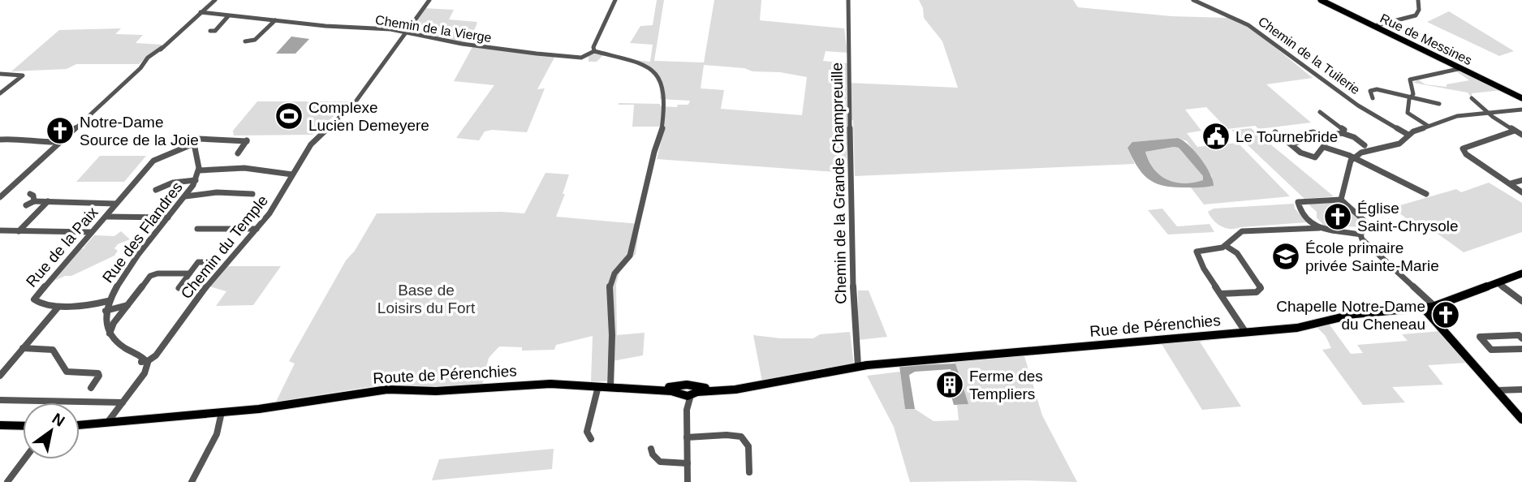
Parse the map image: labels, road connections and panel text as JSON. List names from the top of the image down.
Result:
{
  "streets": {
    "main road": ["Rue de Messines", "Rue de Pérenchies", "Route de Pérenchies"],
    "street": [
      "Chemin de la Vierge",
      "Chemin de la Tuilerie",
      "Chemin de la Grande Champreuille",
      "Rue des Flandres",
      "Rue de la Paix",
      "Chemin du Temple"
    ]
  },
  "crossings": [
    ["Chemin de la Vierge", "Chemin du Temple"],
    ["Chemin de la Grande Champreuille", "Rue de Pérenchies"],
    ["Rue des Flandres", "Rue de la Paix"],
    ["Rue de Pérenchies", "Route de Pérenchies"]
  ],
  "parks": ["Base de Loisirs du Fort"],
  "places": {
    "sports": ["Complexe Lucien Demeyere"],
    "church": ["Notre-Dame Source de la Joie", "Église Saint-Chrysole", "Chapelle Notre-Dame du Cheneau"],
    "public building": ["Le Tournebride"],
    "school or university": ["École primaire privée Sainte-Marie"],
    "building": ["Ferme des Templiers"]
  },
  "north": "top right"
}
